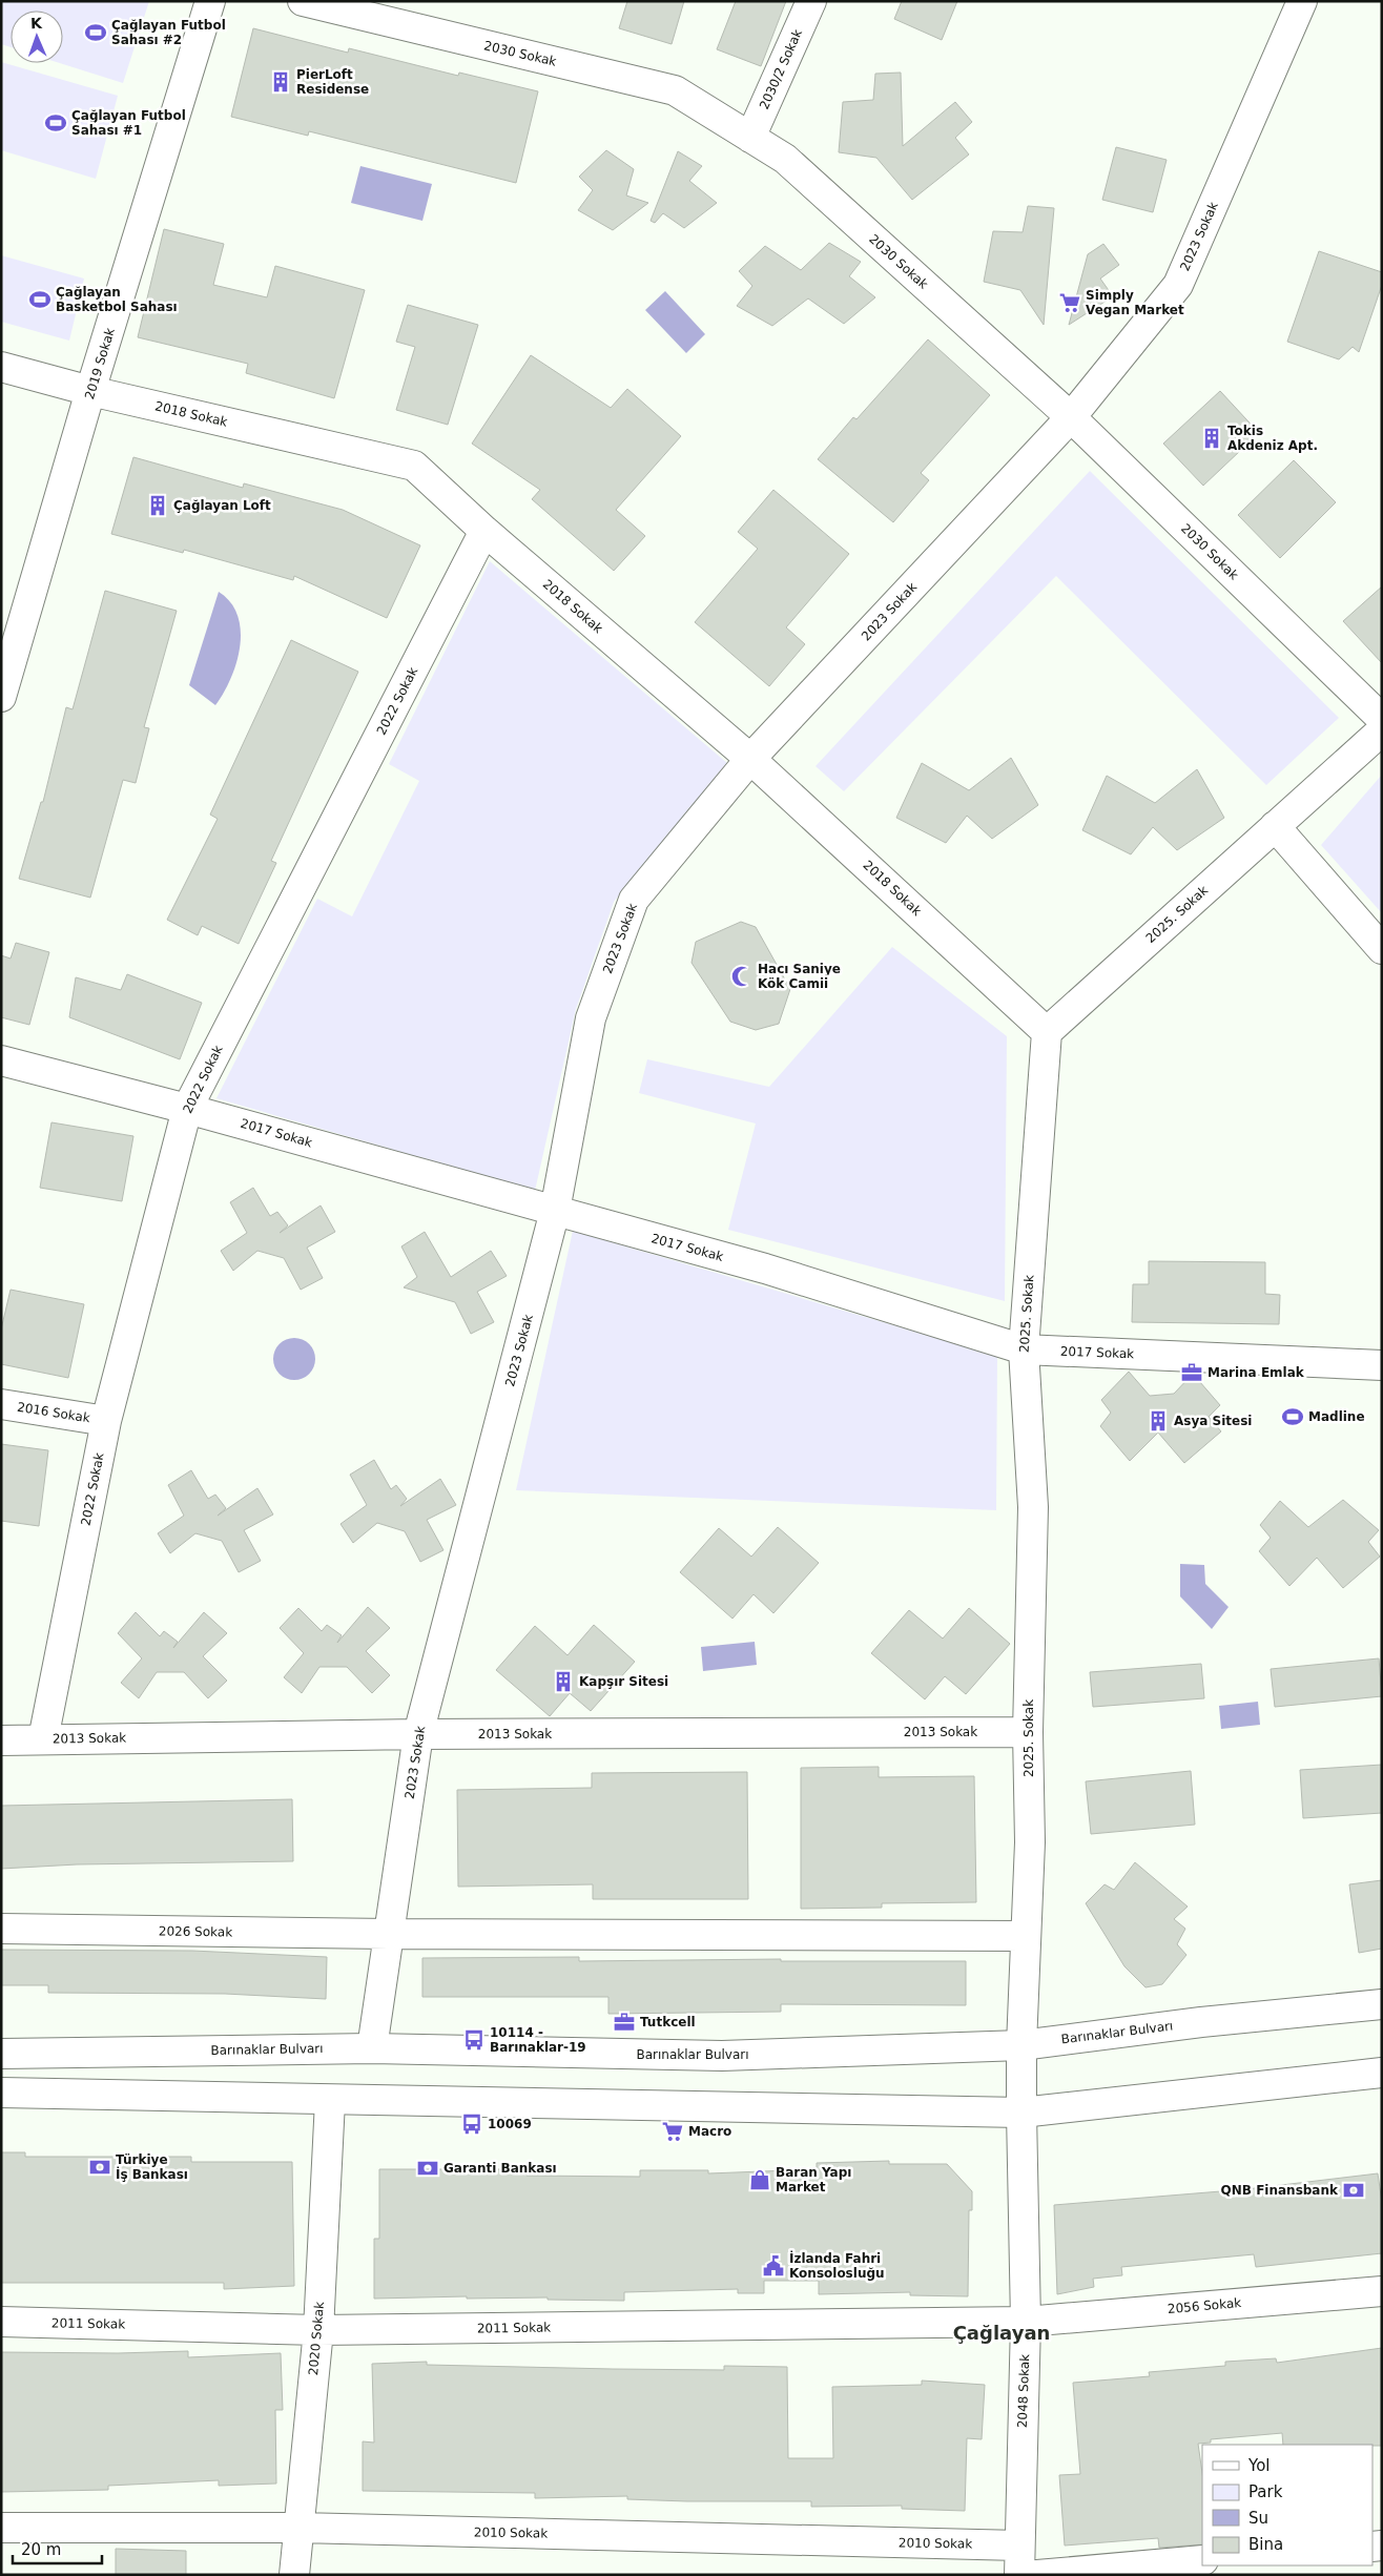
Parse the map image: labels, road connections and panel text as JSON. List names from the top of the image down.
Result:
{
  "streets": {
    "street": [
      "2030 Sokak",
      "2030/2 Sokak",
      "2023 Sokak",
      "2019 Sokak",
      "2018 Sokak",
      "2022 Sokak",
      "2025. Sokak",
      "2017 Sokak",
      "2016 Sokak",
      "2013 Sokak",
      "2026 Sokak",
      "Barınaklar Bulvarı",
      "2056 Sokak",
      "2011 Sokak",
      "2020 Sokak",
      "2048 Sokak",
      "2010 Sokak"
    ]
  },
  "crossings": [
    ["2030 Sokak", "2030/2 Sokak"],
    ["2030 Sokak", "2023 Sokak"],
    ["2023 Sokak", "2018 Sokak"],
    ["2023 Sokak", "2017 Sokak"],
    ["2023 Sokak", "2013 Sokak"],
    ["2023 Sokak", "2026 Sokak"],
    ["2023 Sokak", "Barınaklar Bulvarı"],
    ["2019 Sokak", "2018 Sokak"],
    ["2018 Sokak", "2022 Sokak"],
    ["2018 Sokak", "2025. Sokak"],
    ["2022 Sokak", "2017 Sokak"],
    ["2022 Sokak", "2016 Sokak"],
    ["2022 Sokak", "2013 Sokak"],
    ["2025. Sokak", "2017 Sokak"],
    ["2025. Sokak", "2013 Sokak"],
    ["2025. Sokak", "2026 Sokak"],
    ["2025. Sokak", "Barınaklar Bulvarı"],
    ["2025. Sokak", "2048 Sokak"],
    ["2056 Sokak", "2011 Sokak"],
    ["2056 Sokak", "2048 Sokak"],
    ["2011 Sokak", "2020 Sokak"],
    ["2011 Sokak", "2048 Sokak"],
    ["2020 Sokak", "2010 Sokak"],
    ["2048 Sokak", "2010 Sokak"]
  ],
  "districts": ["Çağlayan"],
  "places": {
    "sports": [
      "Çağlayan Futbol Sahası #2",
      "Çağlayan Futbol Sahası #1",
      "Çağlayan Basketbol Sahası",
      "Madline"
    ],
    "building": [
      "PierLoft Residense",
      "Tokis Akdeniz Apt.",
      "Çağlayan Loft",
      "Asya Sitesi",
      "Kapşır Sitesi"
    ],
    "supermarket": ["Simply Vegan Market", "Macro"],
    "mosque": ["Hacı Saniye Kök Camii"],
    "office": ["Marina Emlak", "Tutkcell"],
    "bus stop": ["10114 - Barınaklar-19", "10069"],
    "bank": ["Türkiye İş Bankası", "Garanti Bankası", "QNB Finansbank"],
    "shop": ["Baran Yapı Market"],
    "public building": ["İzlanda Fahri Konsolosluğu"]
  },
  "legend": [
    "Yol",
    "Park",
    "Su",
    "Bina"
  ],
  "scale_bar": "20 m",
  "north": "top"
}
